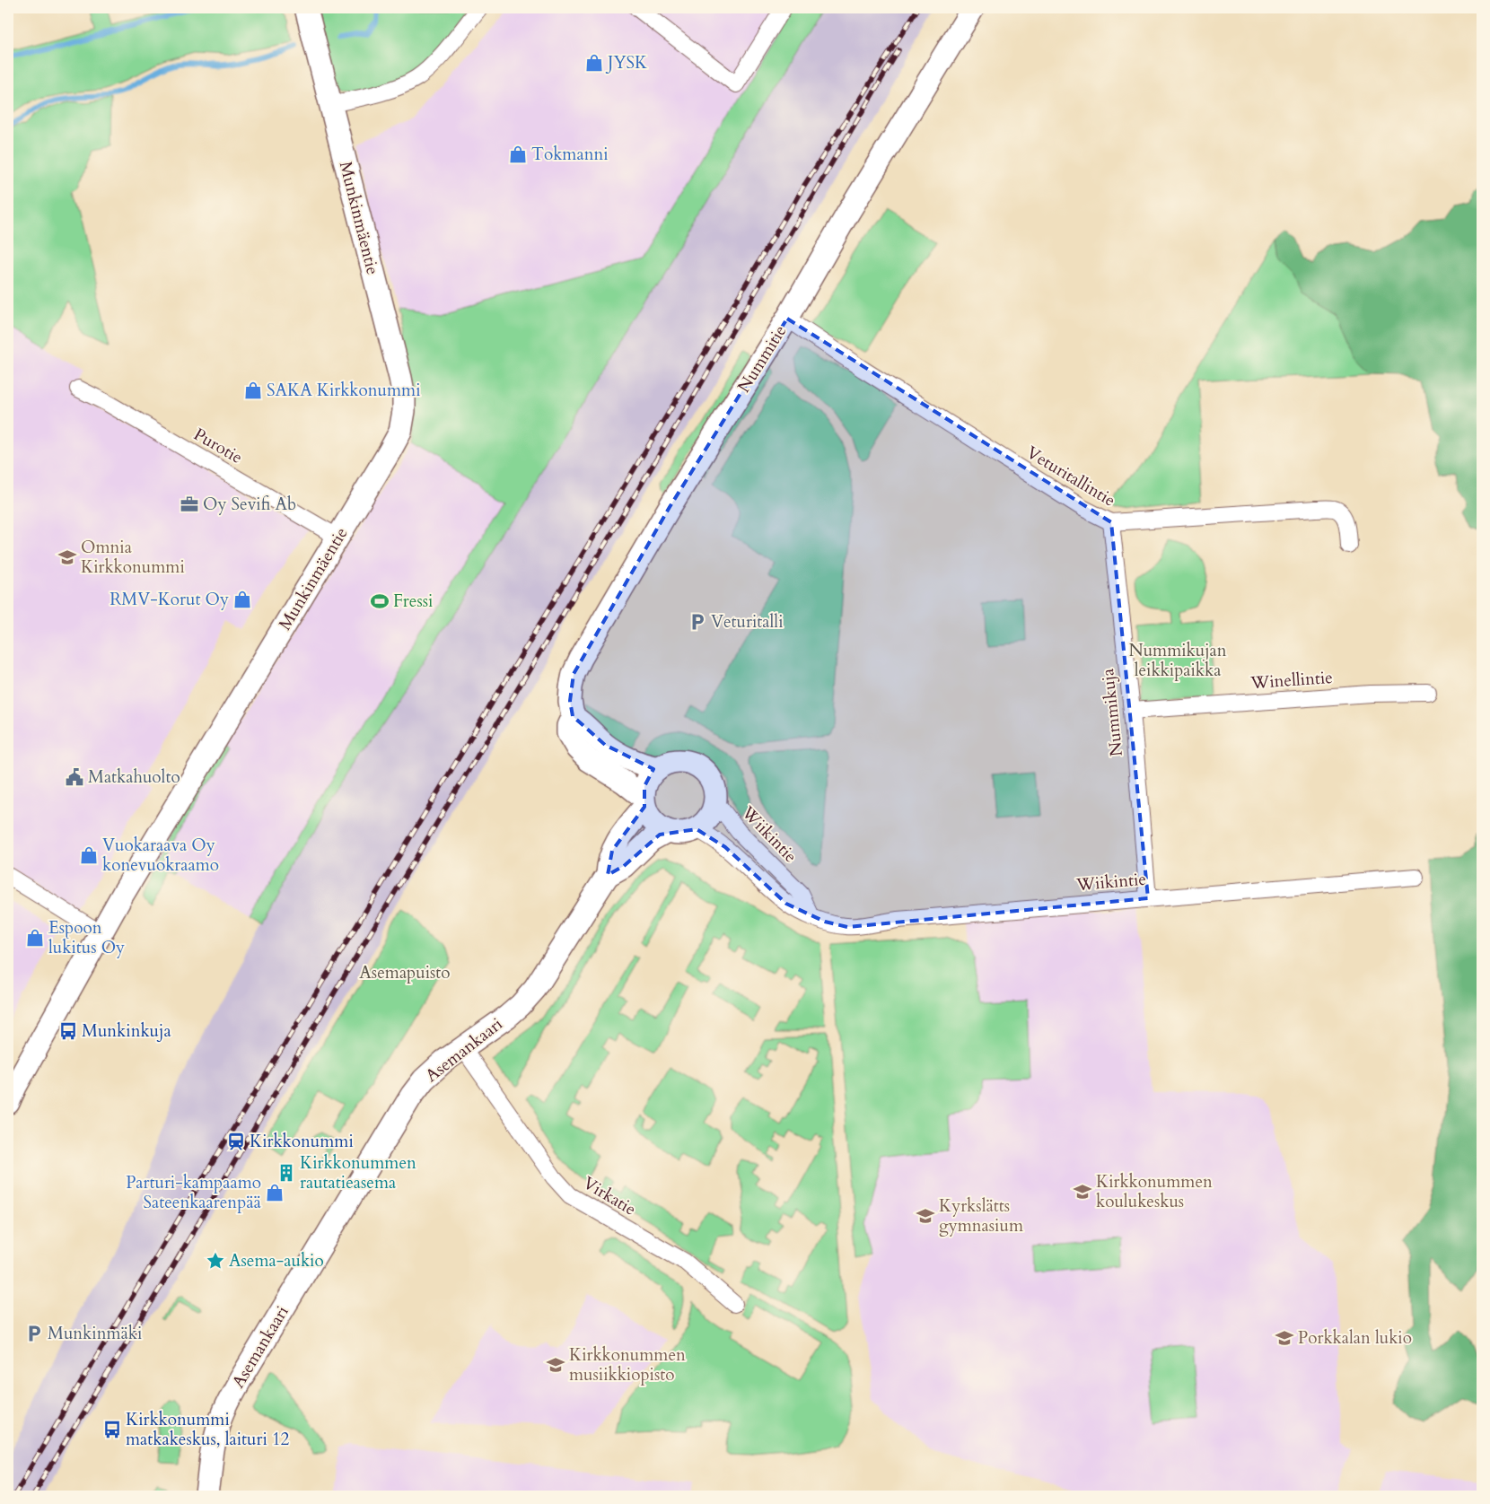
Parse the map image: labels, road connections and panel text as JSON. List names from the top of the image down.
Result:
{
  "streets": {
    "street": [
      "Munkinmäentie",
      "Nummitie",
      "Purotie",
      "Veturitallintie",
      "Winellintie",
      "Nummikuja",
      "Wiikintie",
      "Asemankaari",
      "Virkatie"
    ]
  },
  "crossings": [
    ["Munkinmäentie", "Purotie"],
    ["Nummitie", "Veturitallintie"],
    ["Nummitie", "Wiikintie"],
    ["Nummitie", "Asemankaari"],
    ["Veturitallintie", "Nummikuja"],
    ["Winellintie", "Nummikuja"],
    ["Nummikuja", "Wiikintie"],
    ["Wiikintie", "Asemankaari"],
    ["Asemankaari", "Virkatie"]
  ],
  "parks": ["Nummikujan leikkipaikka", "Asemapuisto"],
  "places": {
    "shop": [
      "JYSK",
      "Tokmanni",
      "SAKA Kirkkonummi",
      "RMV-Korut Oy",
      "Vuokaraava Oy konevuokraamo",
      "Espoon lukitus Oy",
      "Parturi-kampaamo Sateenkaarenpää"
    ],
    "office": ["Oy Sevifi Ab"],
    "school or university": [
      "Omnia Kirkkonummi",
      "Kirkkonummen koulukeskus",
      "Kyrkslätts gymnasium",
      "Porkkalan lukio",
      "Kirkkonummen musiikkiopisto"
    ],
    "sports": ["Fressi"],
    "parking": ["Veturitalli", "Munkinmäki"],
    "public building": ["Matkahuolto"],
    "bus stop": ["Munkinkuja", "Kirkkonummi matkakeskus, laituri 12"],
    "station": ["Kirkkonummi"],
    "building": ["Kirkkonummen rautatieasema"],
    "place": ["Asema-aukio"]
  }
}
